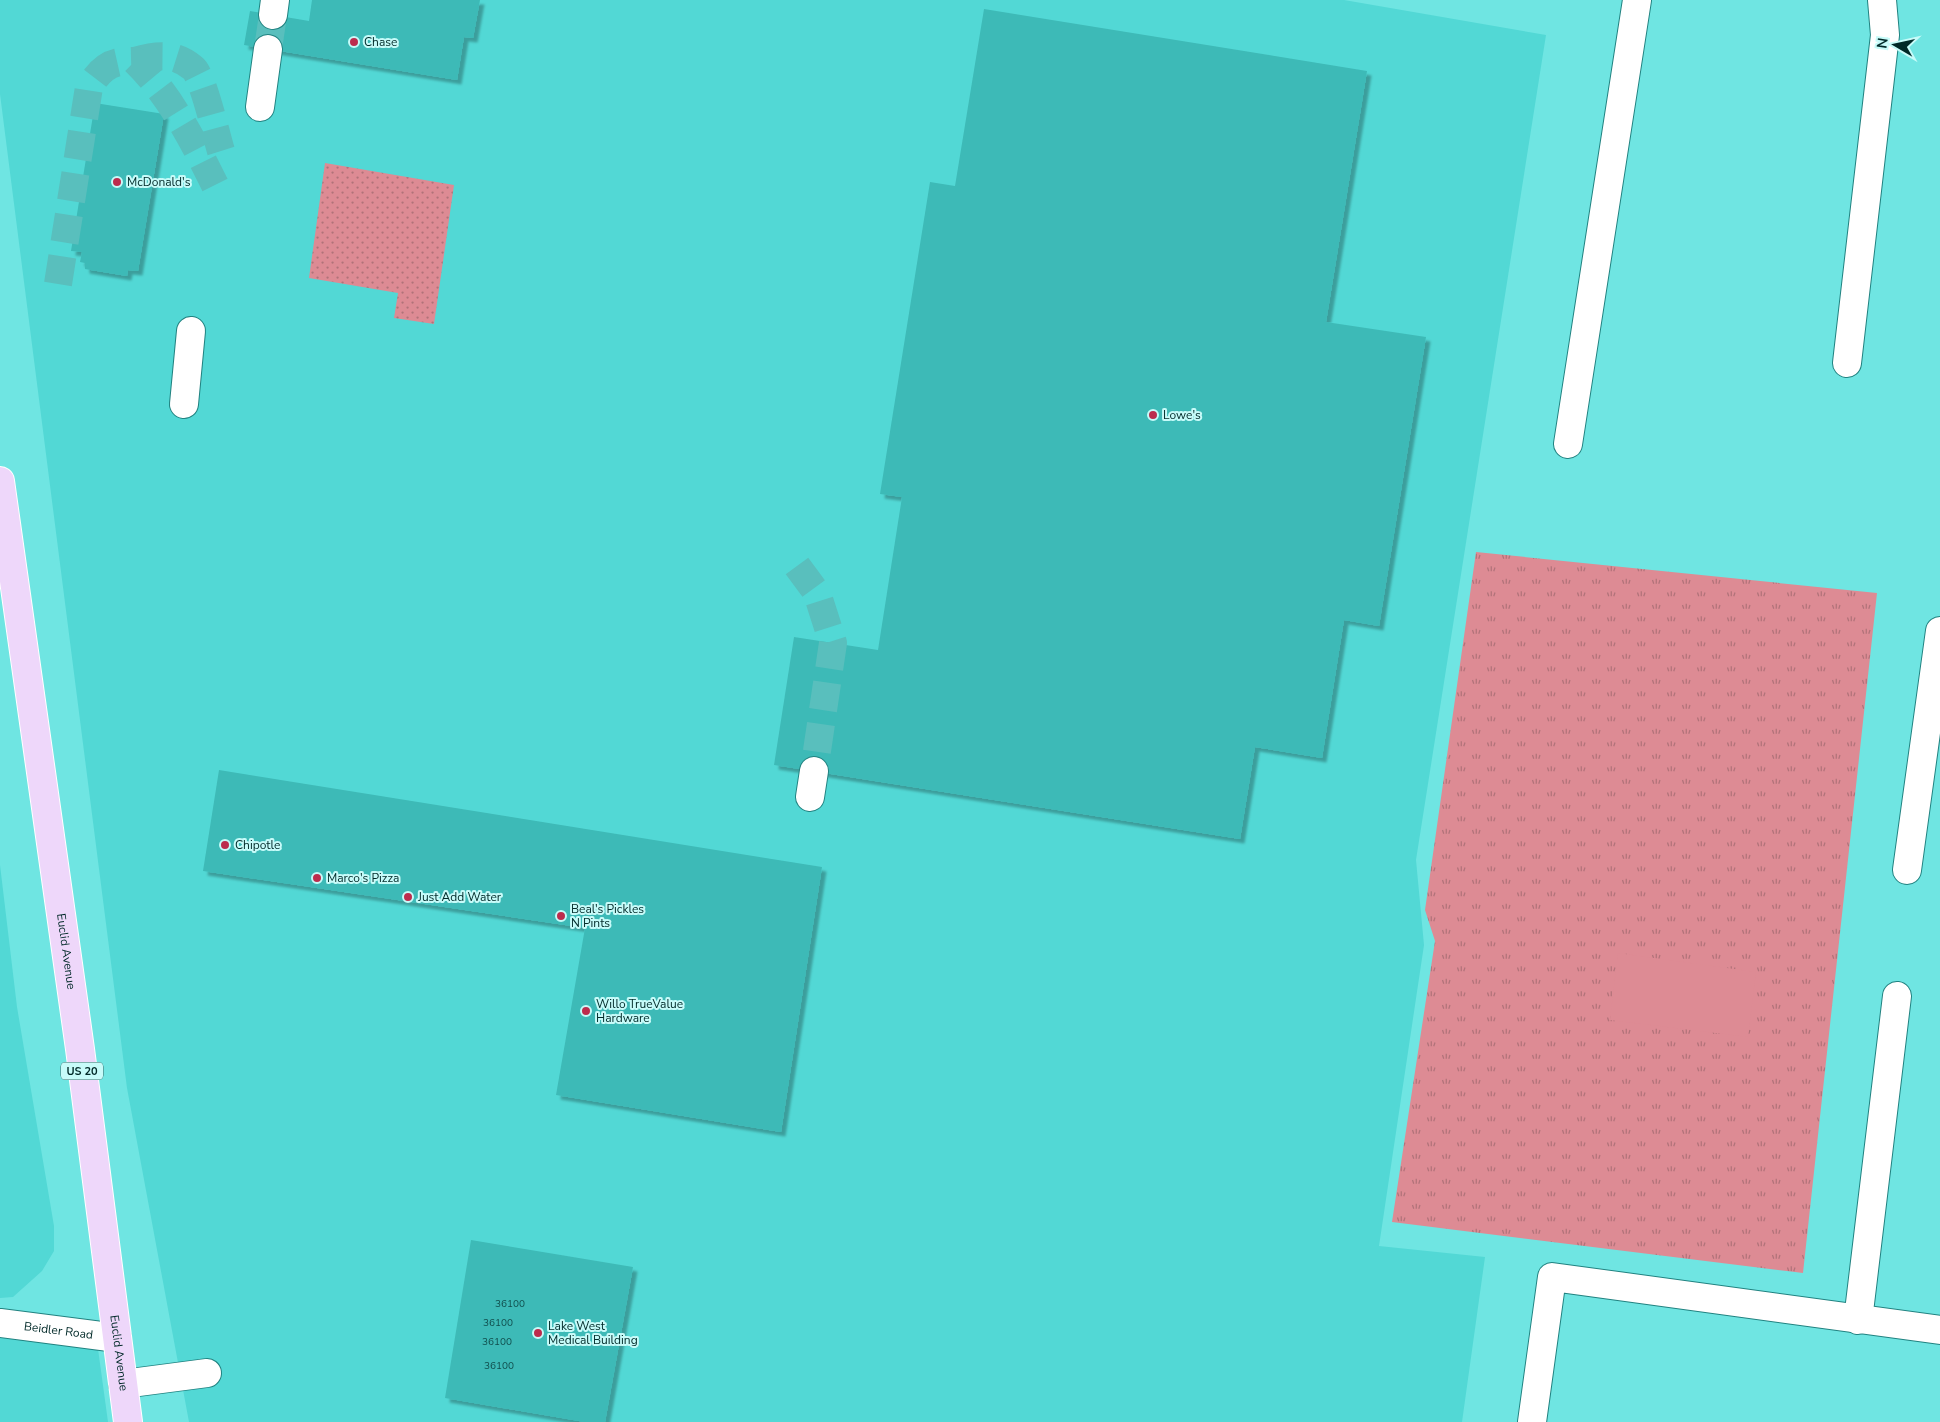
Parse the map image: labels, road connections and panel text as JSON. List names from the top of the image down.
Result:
{
  "streets": {
    "main road": ["Euclid Avenue", "US 20"],
    "street": ["Beidler Road"]
  },
  "crossings": [
    ["Euclid Avenue", "Beidler Road"]
  ],
  "places": [
    "Chase",
    "McDonald's",
    "Lowe's",
    "Chipotle",
    "Marco's Pizza",
    "Just Add Water",
    "Beal's Pickles N Pints",
    "Willo TrueValue Hardware",
    "Lake West Medical Building"
  ],
  "house_numbers": [
    "36100",
    "36100",
    "36100",
    "36100"
  ],
  "north": "left"
}
